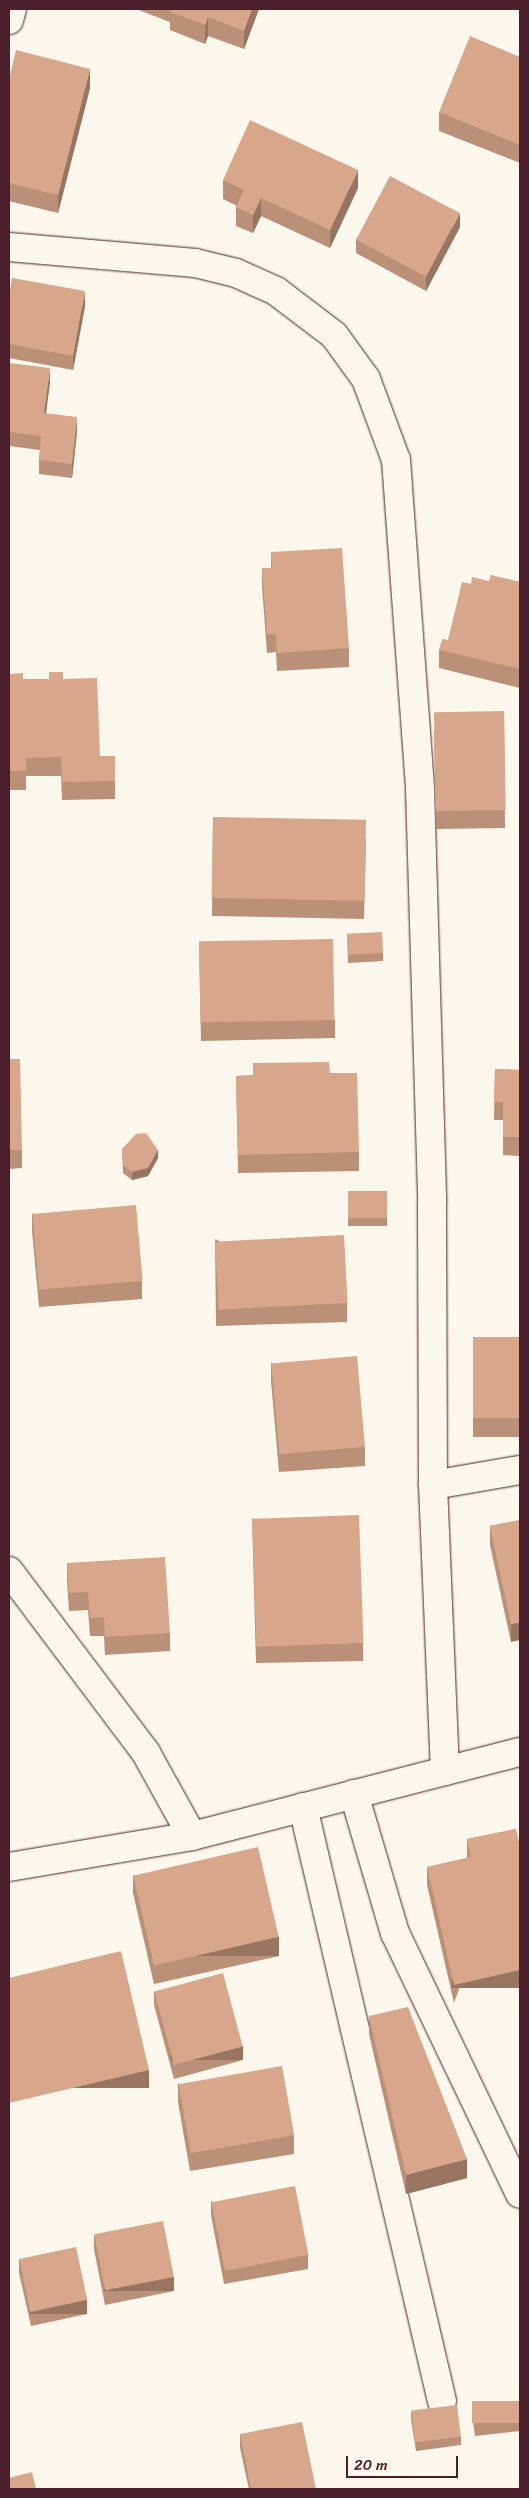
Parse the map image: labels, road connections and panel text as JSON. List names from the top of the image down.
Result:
{
  "scale_bar": "20 m"
}
